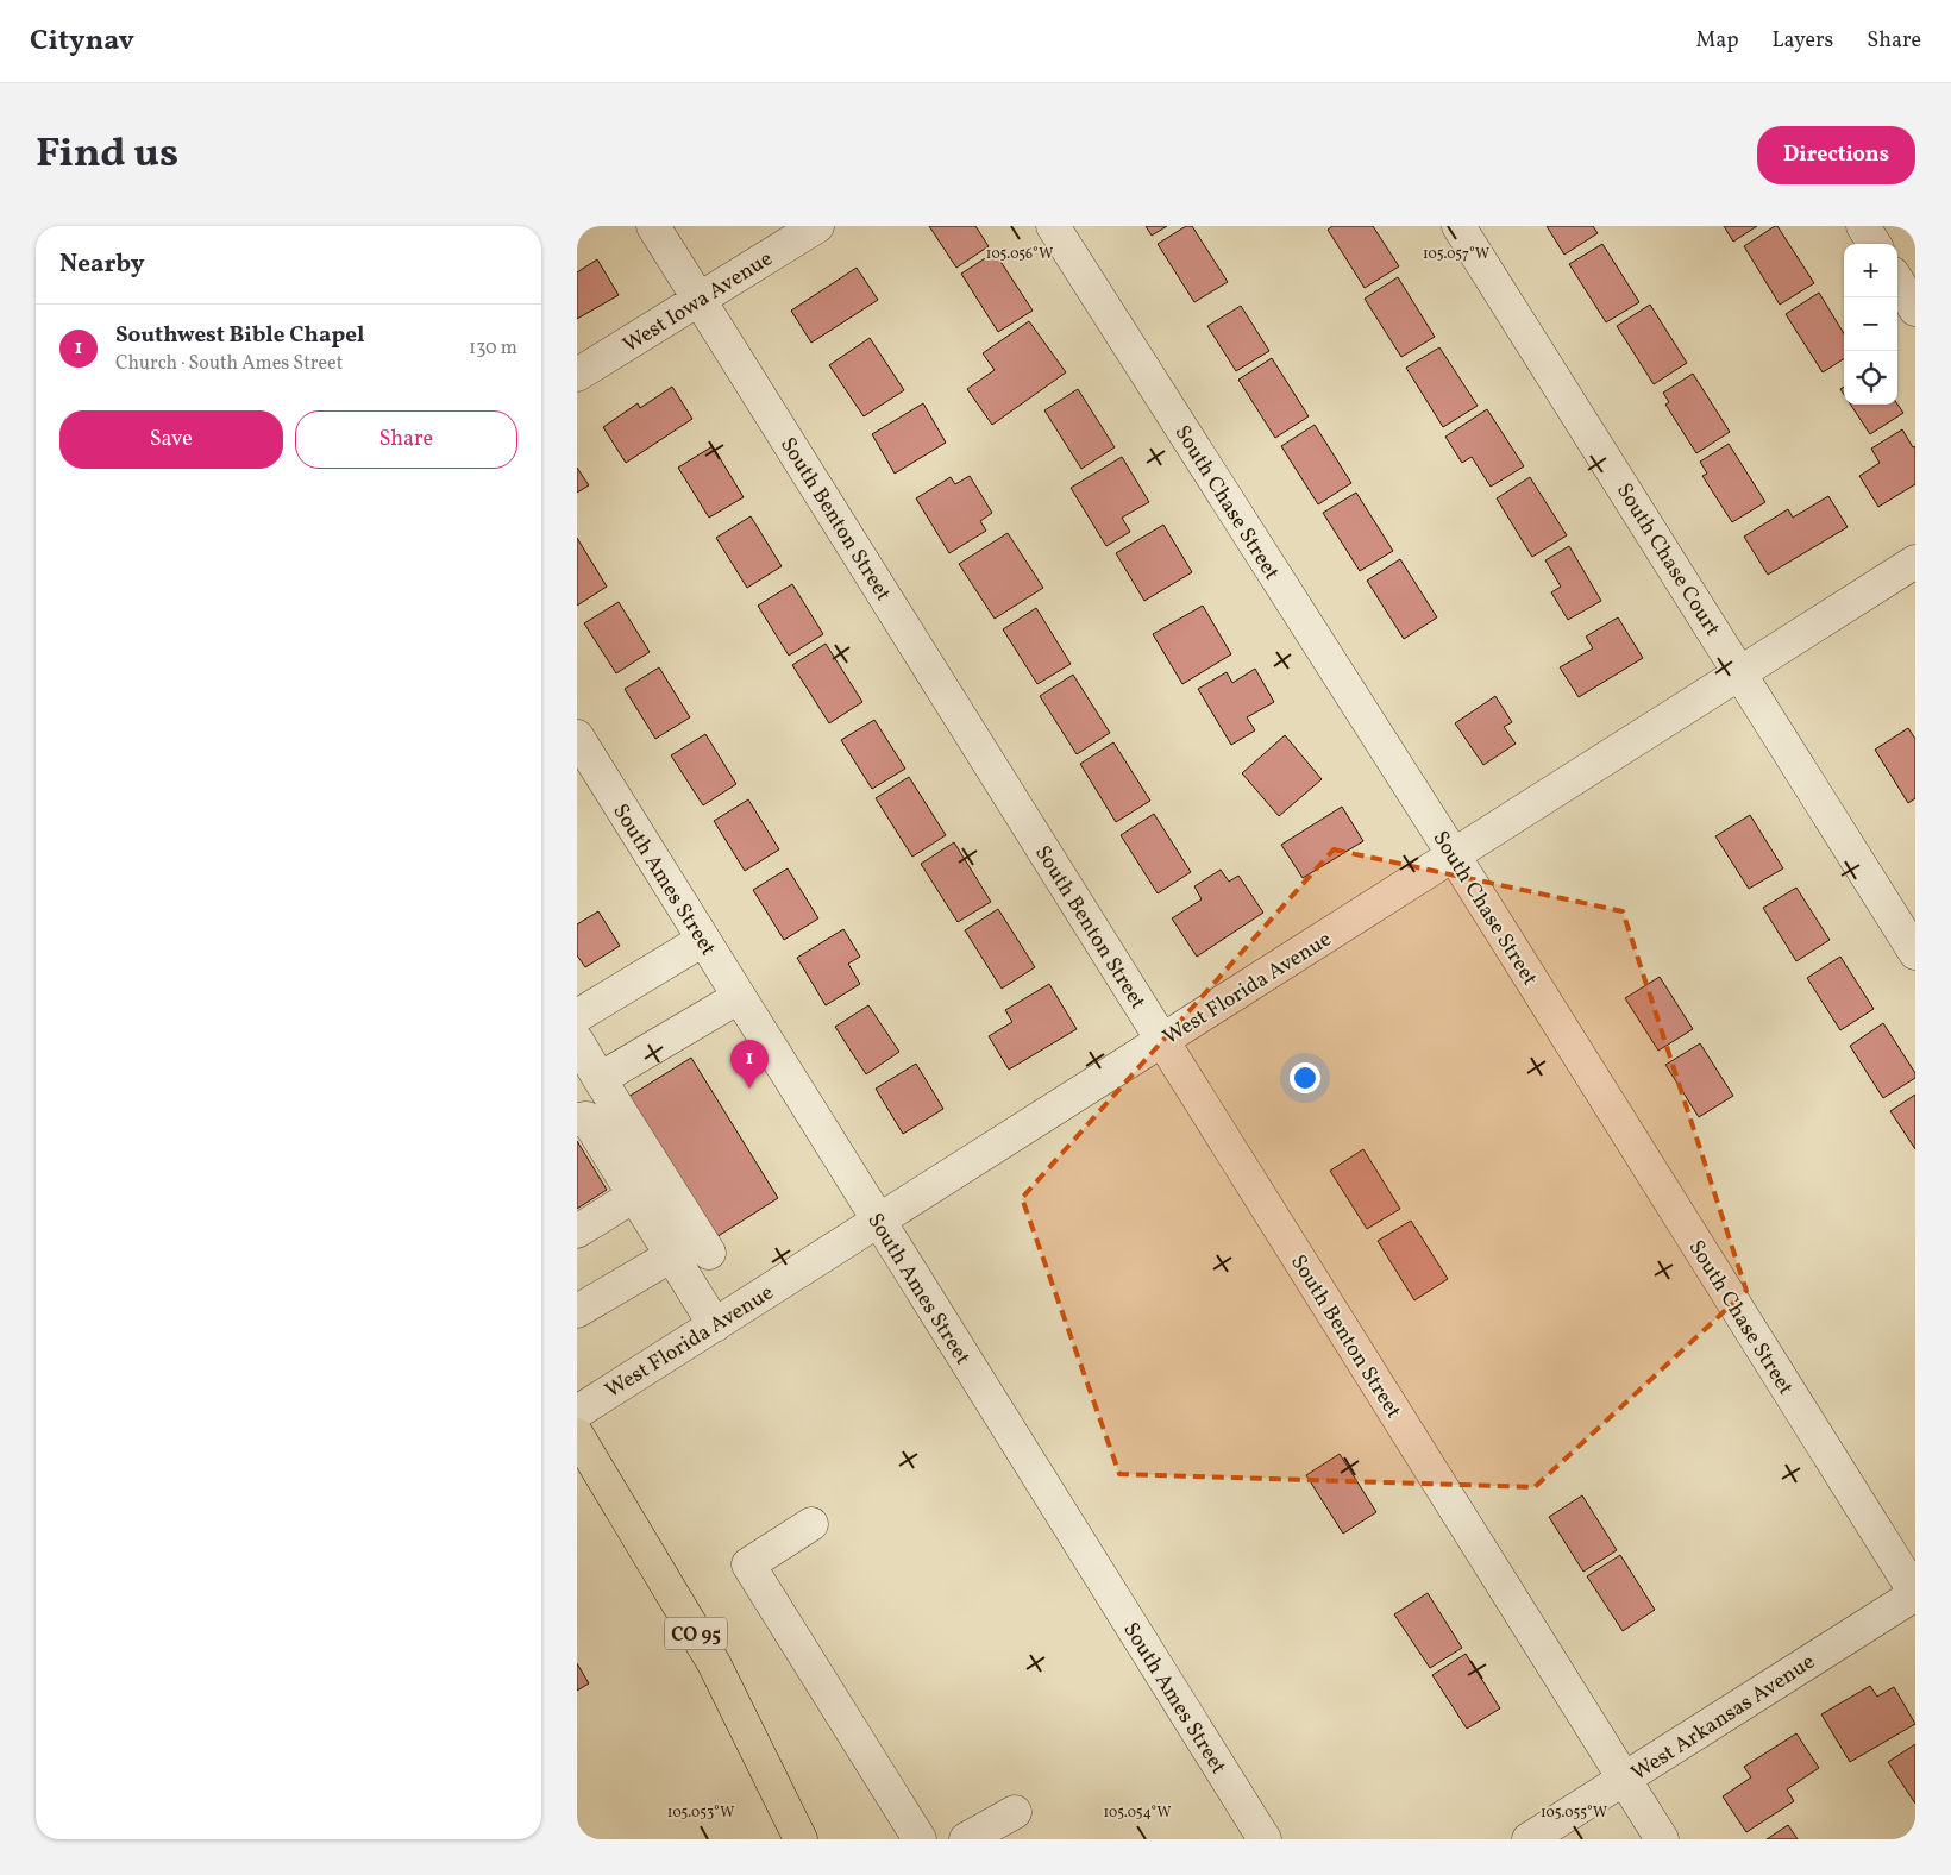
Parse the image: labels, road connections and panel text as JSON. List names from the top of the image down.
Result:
{
  "streets": {
    "main road": ["CO 95"],
    "street": [
      "West Iowa Avenue",
      "South Chase Street",
      "South Benton Street",
      "South Chase Court",
      "South Ames Street",
      "West Florida Avenue",
      "West Arkansas Avenue"
    ]
  },
  "crossings": [
    ["West Iowa Avenue", "South Benton Street"],
    ["South Chase Street", "West Florida Avenue"],
    ["South Chase Street", "West Arkansas Avenue"],
    ["South Benton Street", "West Florida Avenue"],
    ["South Benton Street", "West Arkansas Avenue"],
    ["South Chase Court", "West Florida Avenue"],
    ["South Ames Street", "West Florida Avenue"]
  ],
  "page": {
    "header": "Citynav",
    "nav": ["Map", "Layers", "Share"],
    "title": "Find us",
    "buttons": [
      "Directions",
      ["Save", "Share"]
    ],
    "heading": "Nearby",
    "map_buttons": ["+", "−"],
    "list": [
      {
        "mark": "1",
        "name": "Southwest Bible Chapel",
        "note": "Church · South Ames Street",
        "value": "130 m"
      }
    ],
    "pins": "1"
  },
  "coordinates": [
    "105.056°W",
    "105.057°W",
    "105.053°W",
    "105.054°W",
    "105.055°W"
  ]
}
